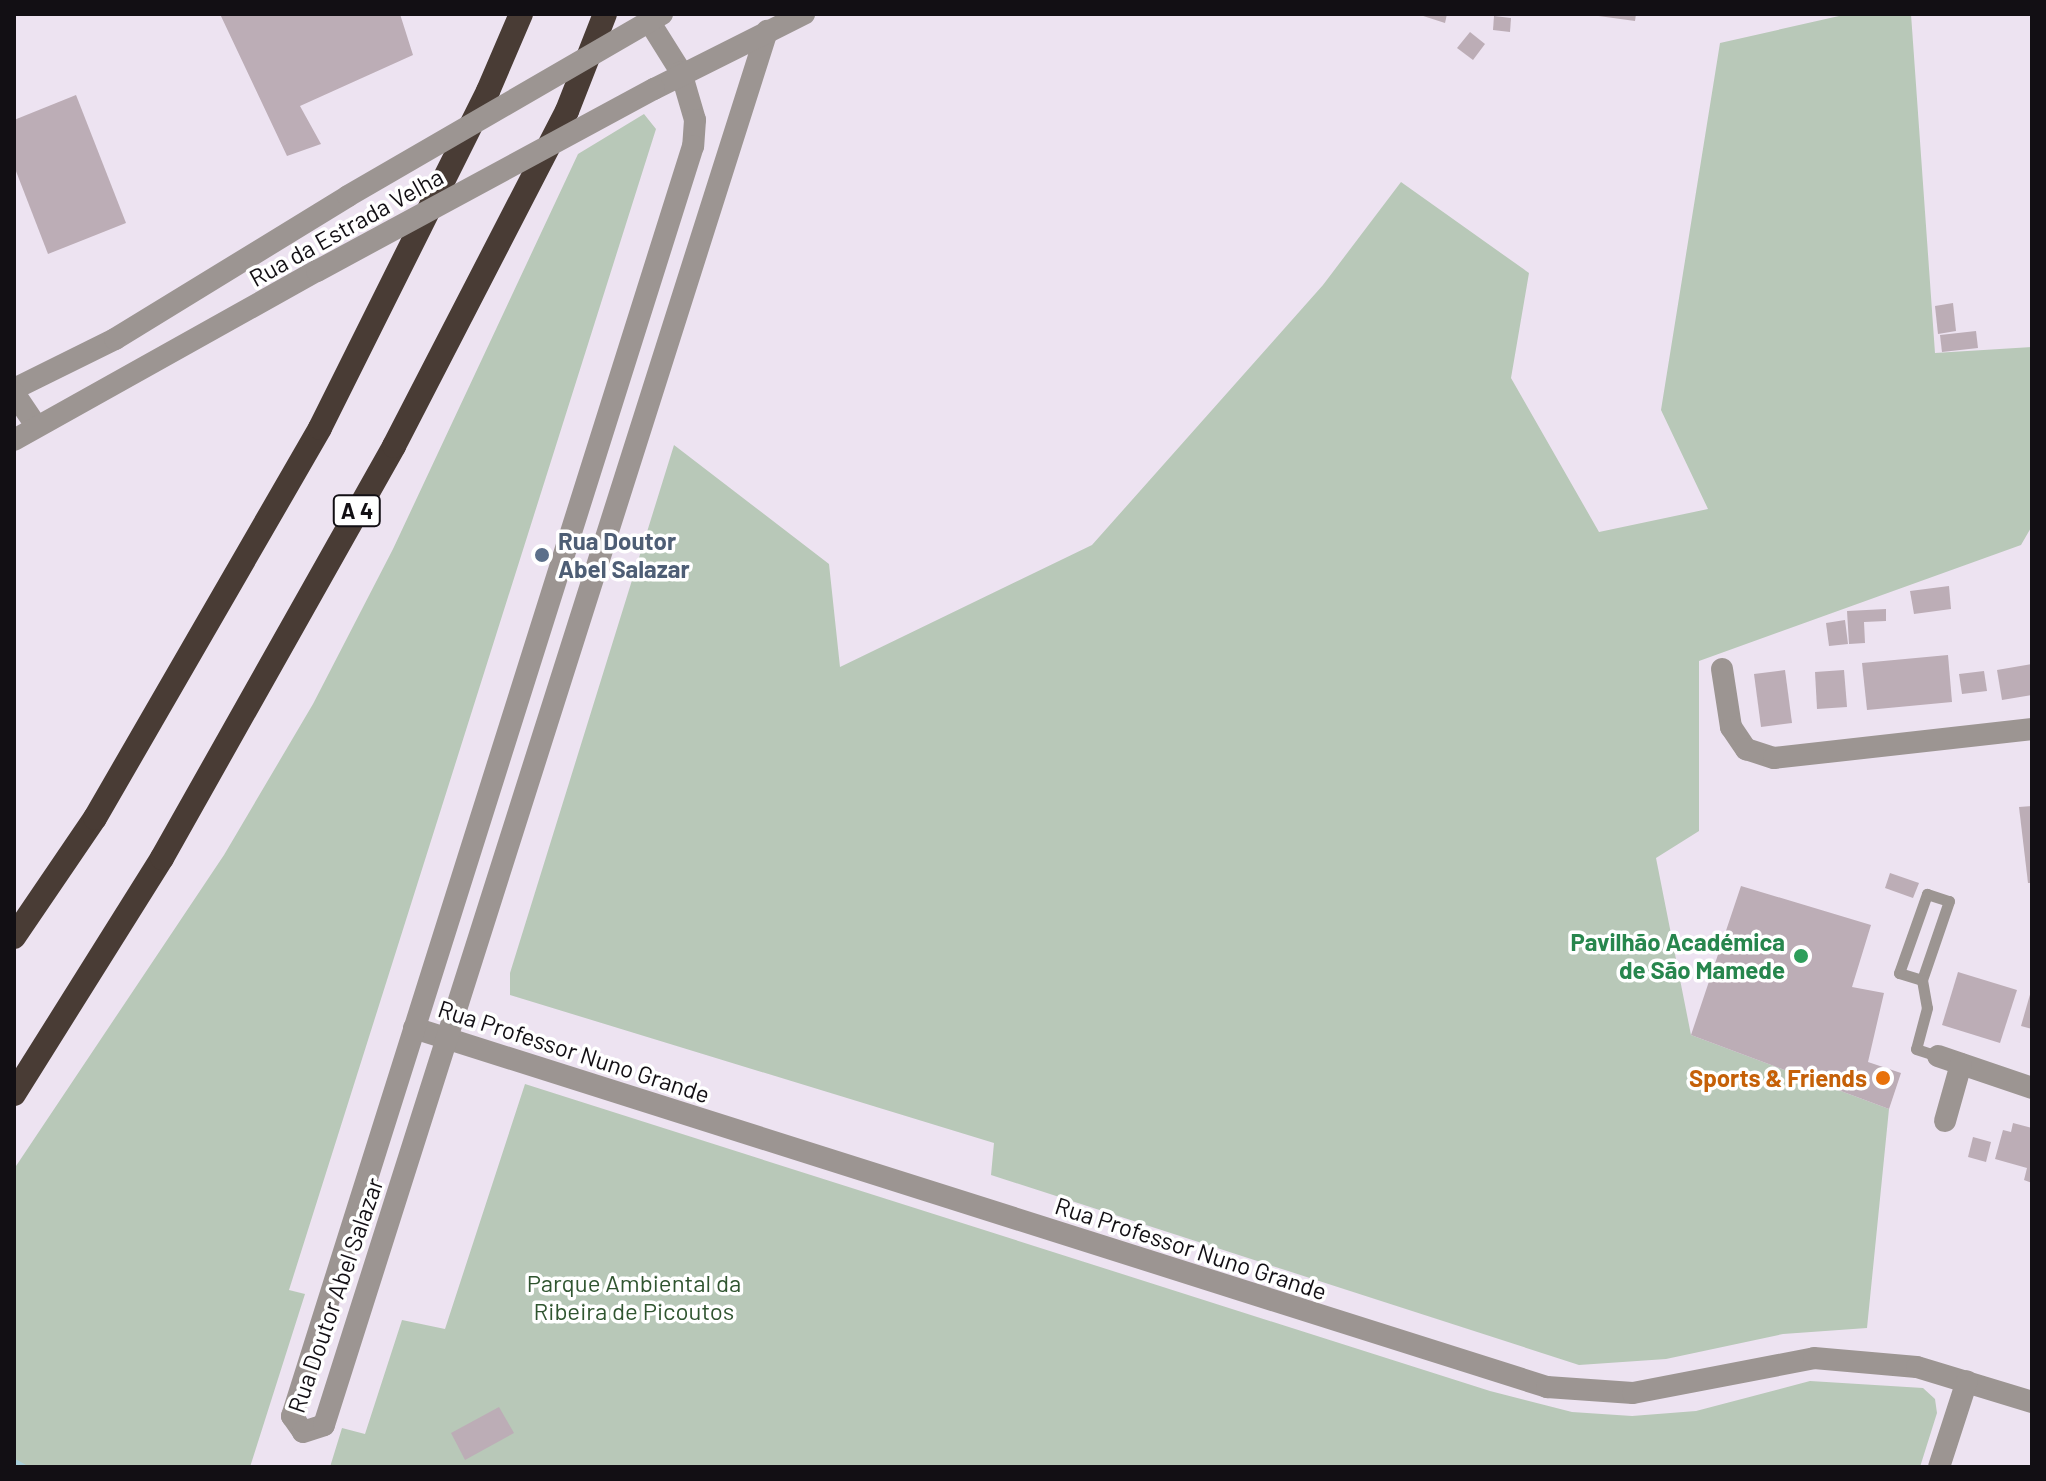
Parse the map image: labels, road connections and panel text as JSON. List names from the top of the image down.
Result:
{
  "streets": {
    "highway": ["A 4"],
    "street": ["Rua da Estrada Velha", "Rua Professor Nuno Grande", "Rua Doutor Abel Salazar"]
  },
  "crossings": [
    ["Rua da Estrada Velha", "Rua Doutor Abel Salazar"],
    ["Rua Professor Nuno Grande", "Rua Doutor Abel Salazar"]
  ],
  "parks": ["Parque Ambiental da Ribeira de Picoutos"],
  "places": ["Rua Doutor Abel Salazar", "Pavilhão Académica de São Mamede", "Sports & Friends"]
}
